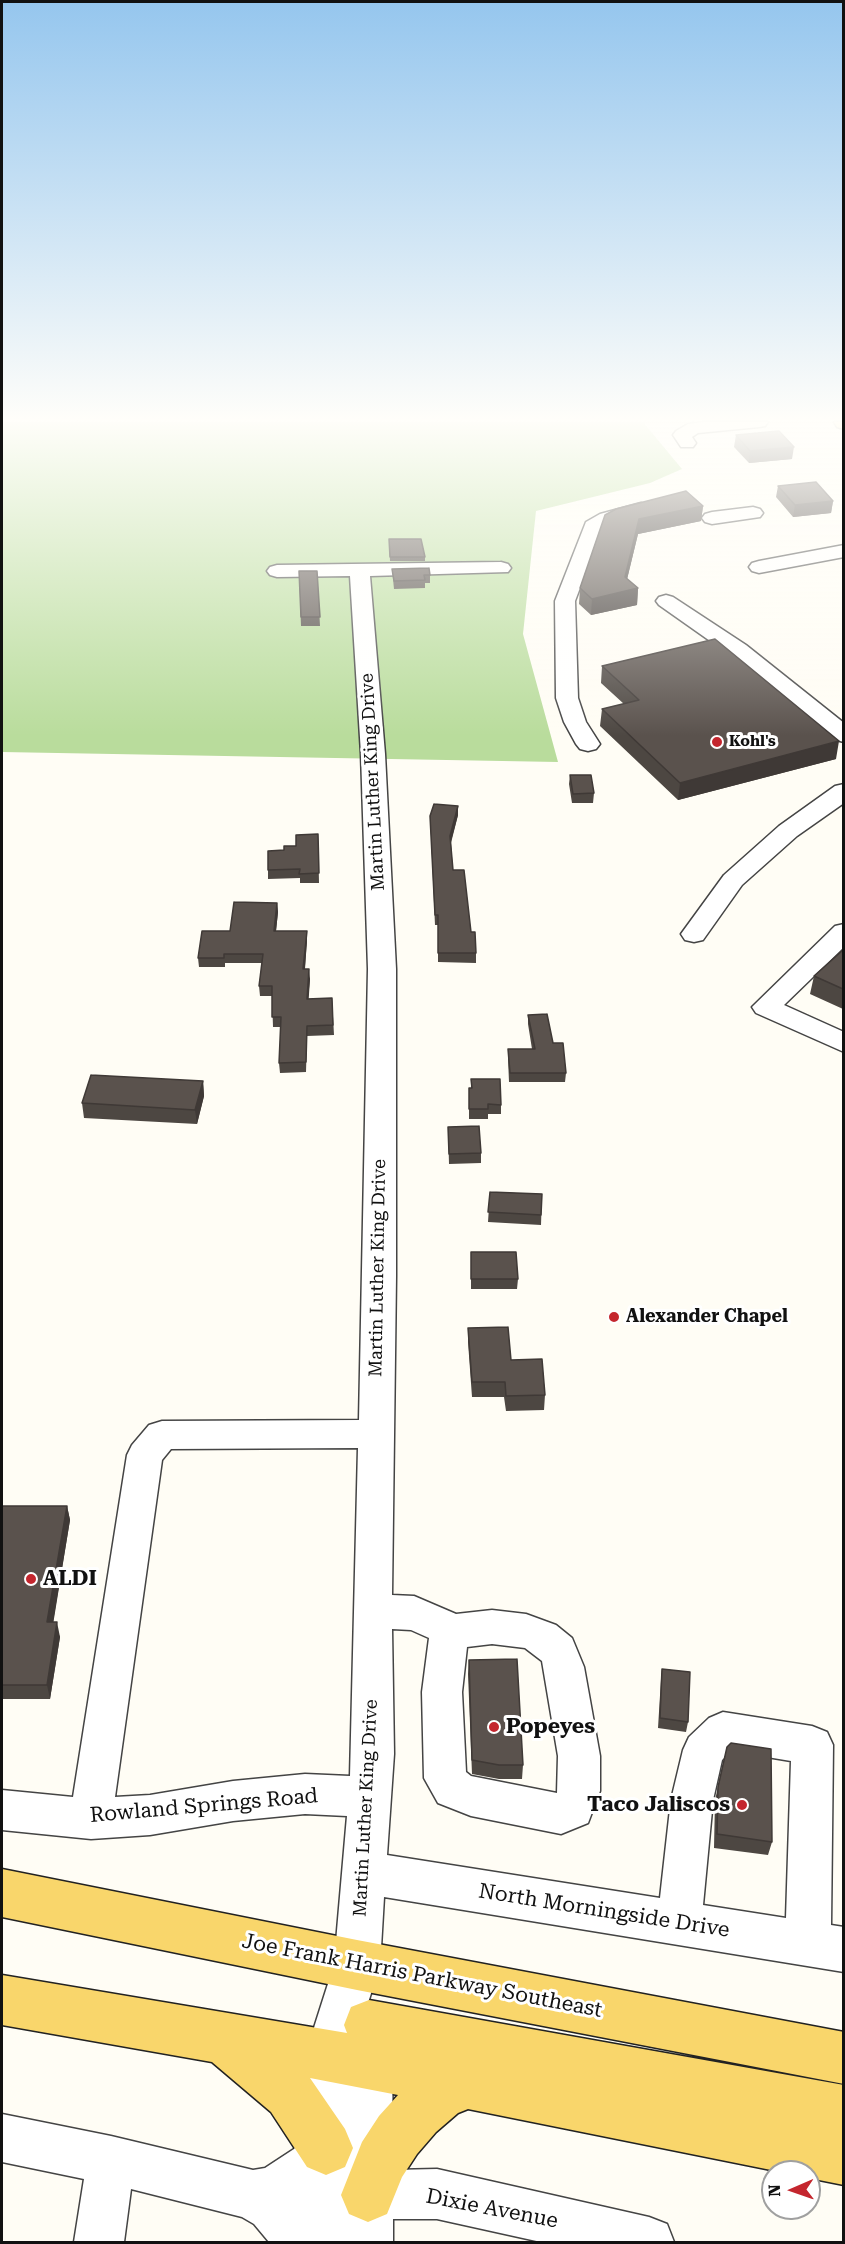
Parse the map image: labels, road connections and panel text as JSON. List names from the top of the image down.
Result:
{
  "streets": {
    "main road": ["Joe Frank Harris Parkway Southeast"],
    "street": [
      "Martin Luther King Drive",
      "Rowland Springs Road",
      "North Morningside Drive",
      "Dixie Avenue"
    ]
  },
  "crossings": [
    ["Martin Luther King Drive", "Rowland Springs Road"],
    ["Martin Luther King Drive", "North Morningside Drive"],
    ["Martin Luther King Drive", "Joe Frank Harris Parkway Southeast"],
    ["Martin Luther King Drive", "Dixie Avenue"]
  ],
  "places": [
    "Kohl's",
    "Alexander Chapel",
    "ALDI",
    "Popeyes",
    "Taco Jaliscos"
  ],
  "north": "left"
}
